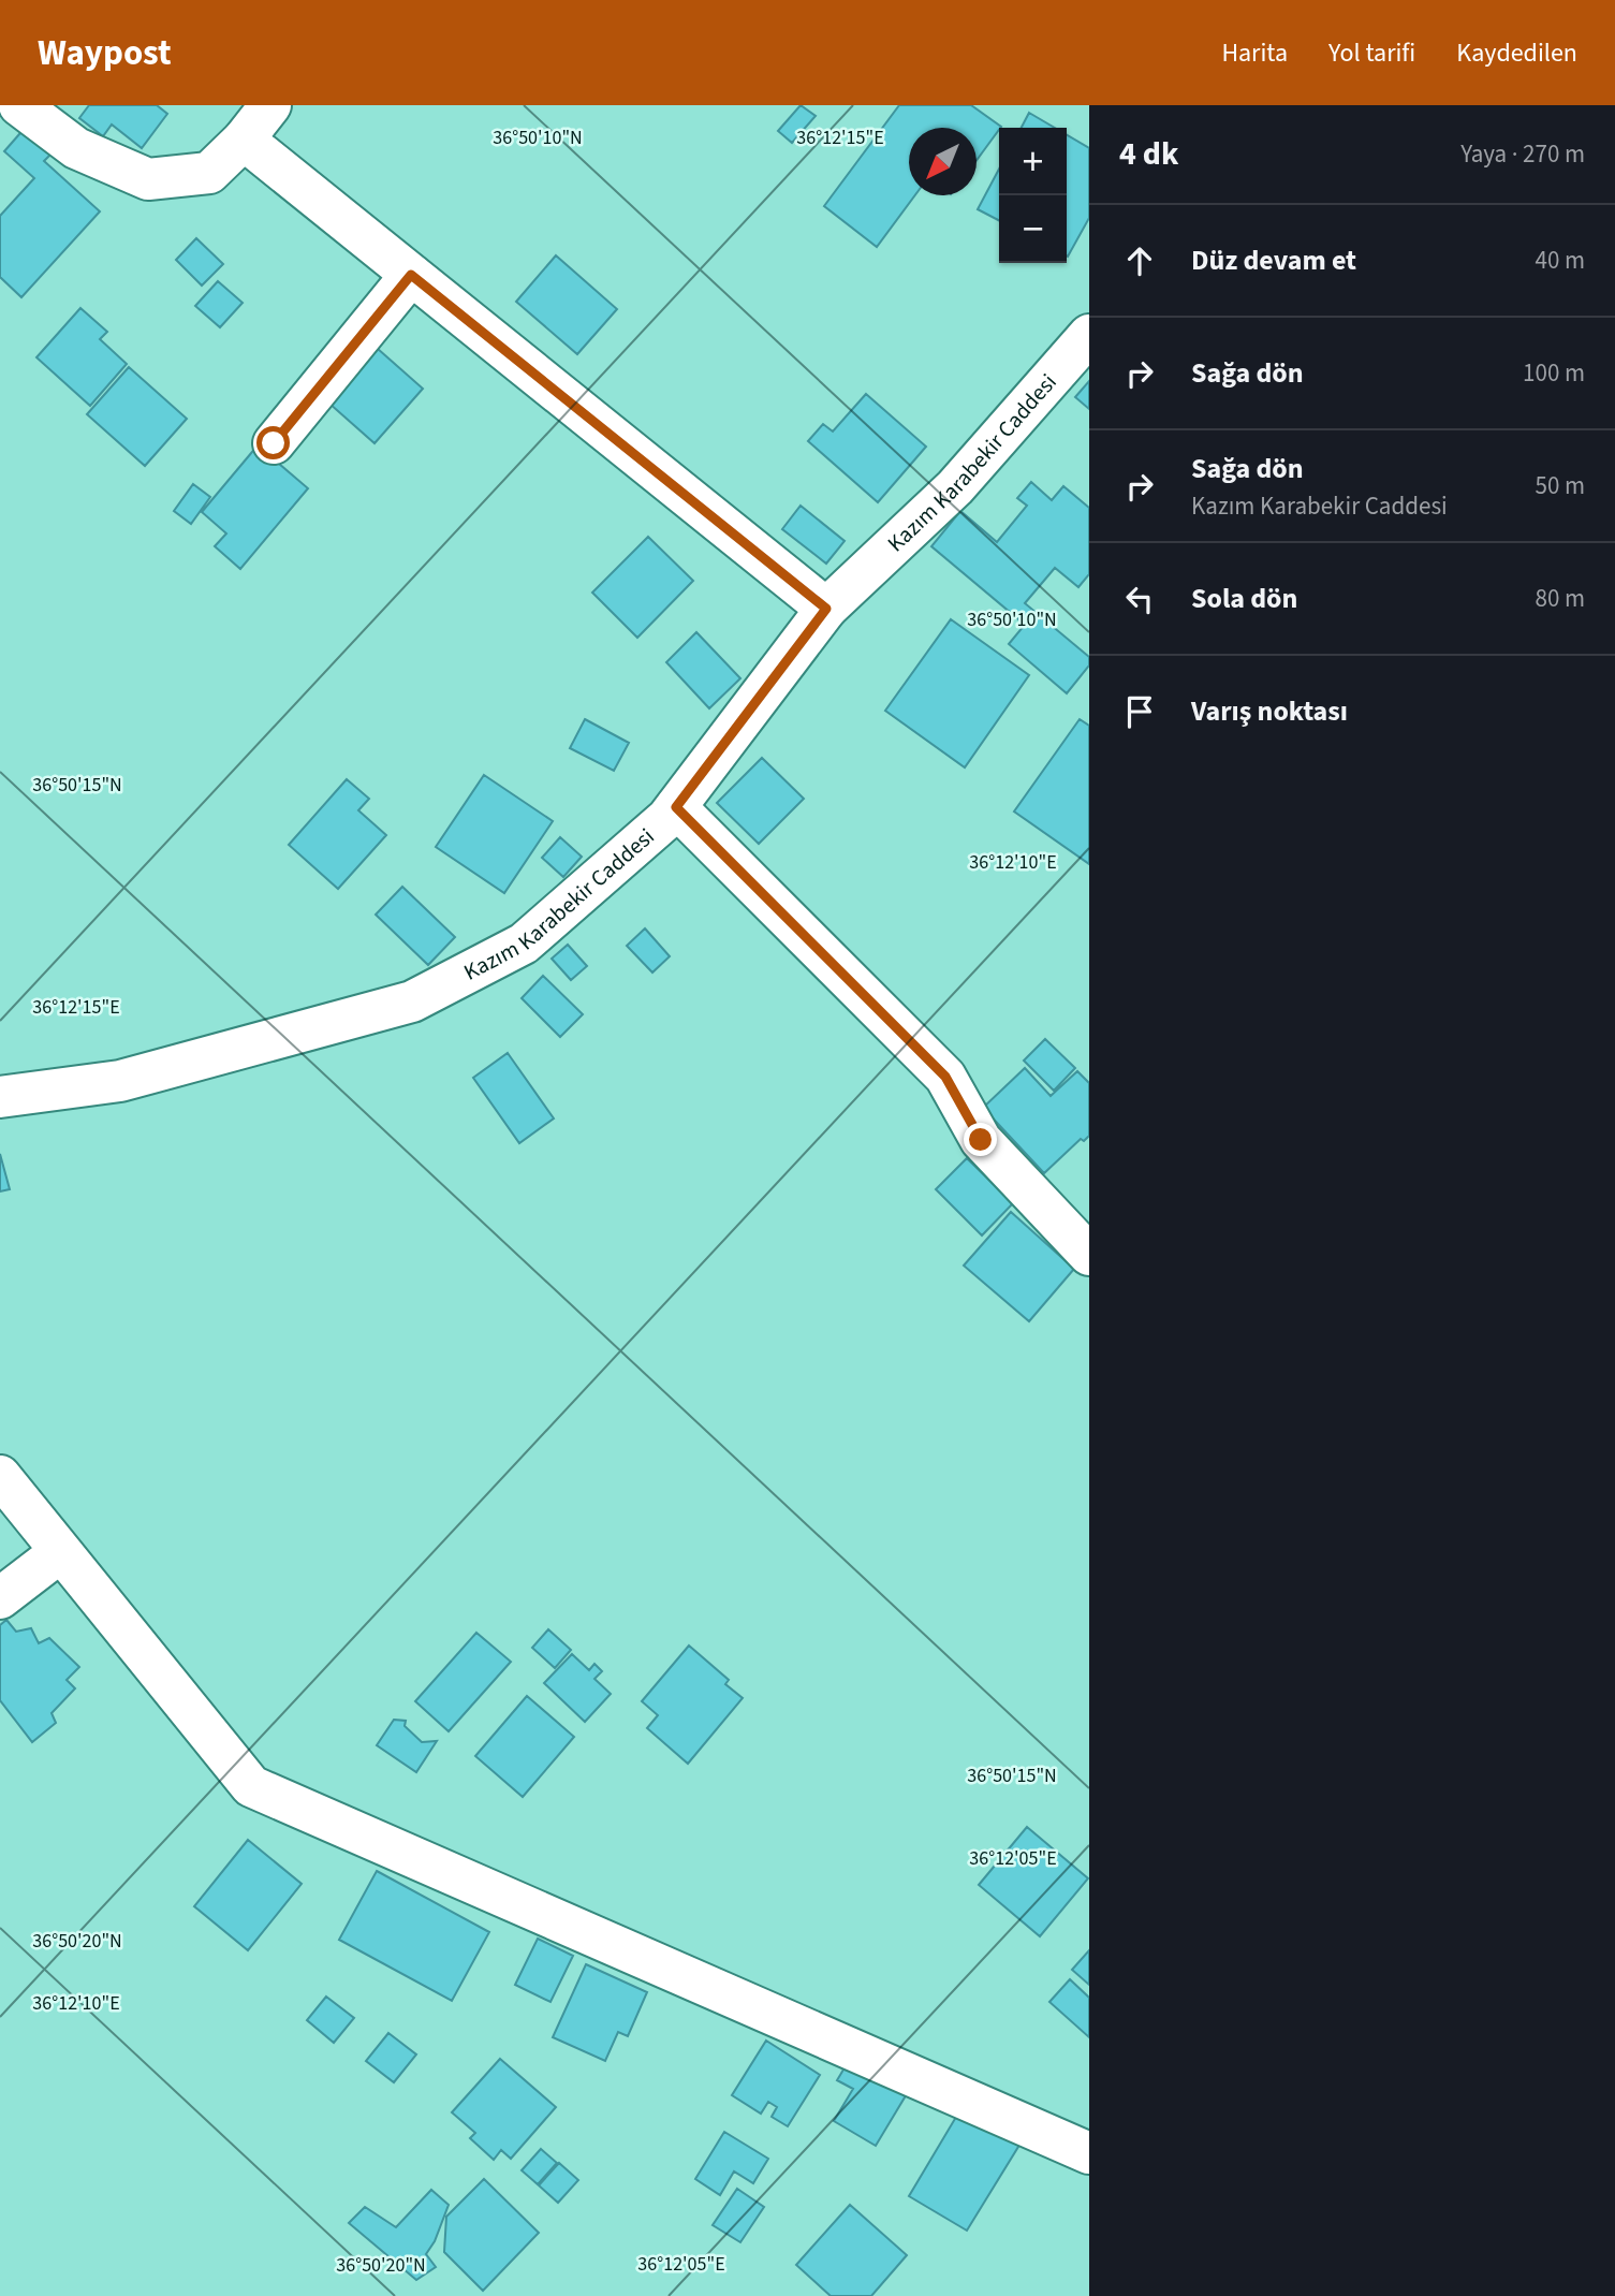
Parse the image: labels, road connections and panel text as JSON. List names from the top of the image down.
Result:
{
  "streets": {
    "street": ["Kazım Karabekir Caddesi"]
  },
  "north": "bottom left",
  "page": {
    "header": "Waypost",
    "nav": ["Harita", "Yol tarifi", "Kaydedilen"],
    "heading": ["4 dk", "Yaya · 270 m"],
    "map_buttons": ["+", "−"],
    "list": [
      ["Düz devam et", "40 m"],
      ["Sağa dön", "100 m"],
      ["Sağa dön", "Kazım Karabekir Caddesi", "50 m"],
      ["Sola dön", "80 m"],
      "Varış noktası"
    ]
  },
  "coordinates": [
    "36°50'10\"N",
    "36°12'15\"E",
    "36°50'15\"N",
    "36°12'10\"E",
    "36°12'05\"E",
    "36°50'20\"N"
  ]
}
